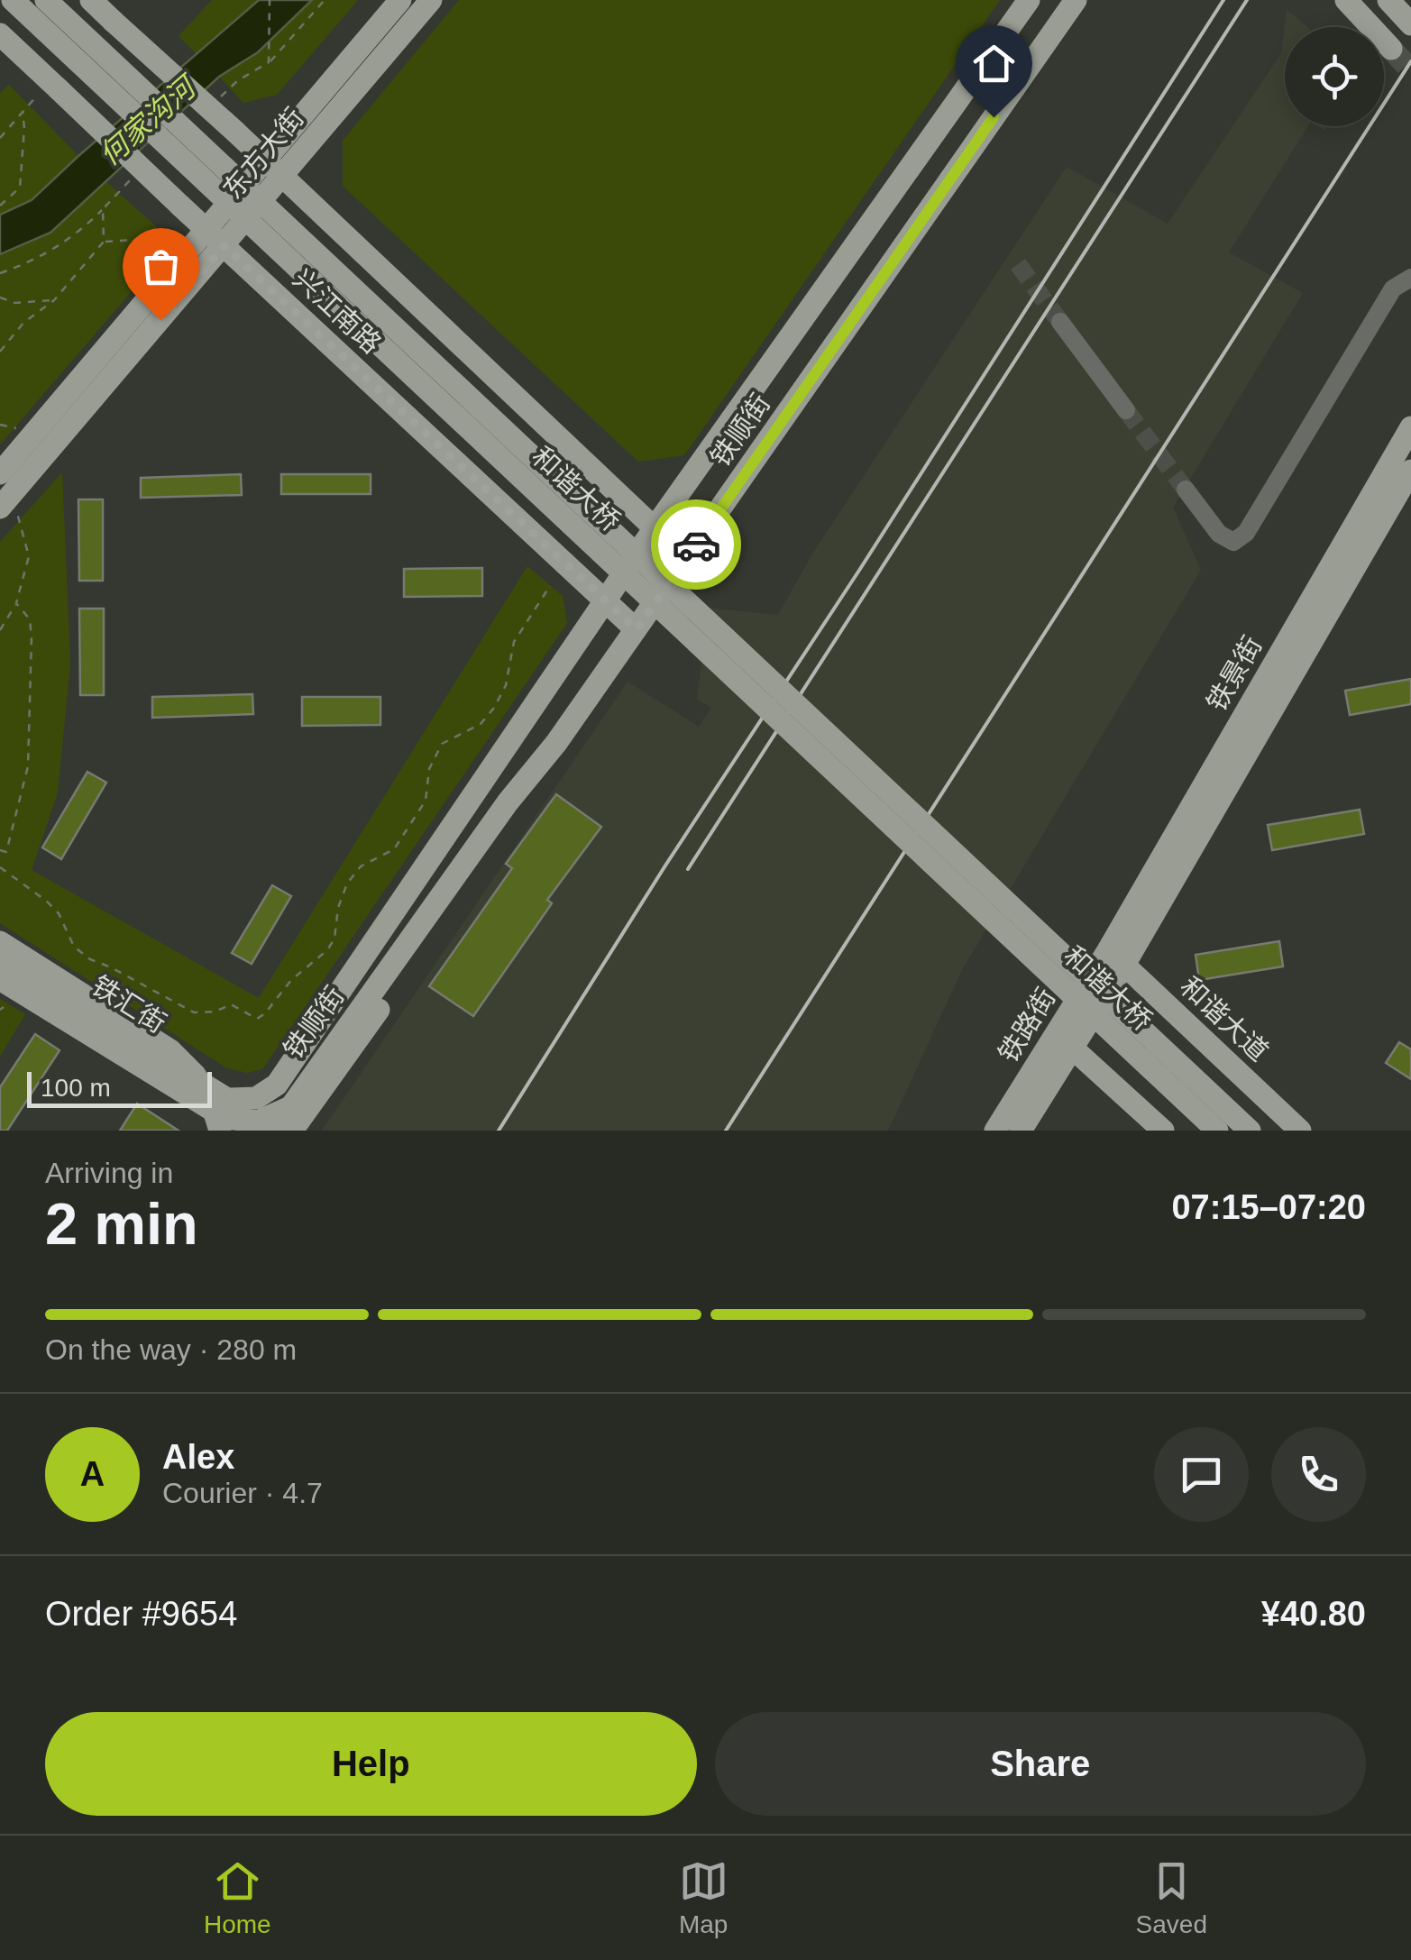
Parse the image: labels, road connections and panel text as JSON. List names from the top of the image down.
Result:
{
  "streets": {
    "main road": [
      "东方大街",
      "兴江南路",
      "铁顺街",
      "和谐大桥",
      "铁景街",
      "铁汇街",
      "和谐大道",
      "铁路街"
    ]
  },
  "crossings": [
    ["东方大街", "兴江南路"],
    ["兴江南路", "铁顺街"],
    ["铁顺街", "铁汇街"],
    ["铁景街", "和谐大道"],
    ["铁景街", "铁路街"],
    ["和谐大道", "铁路街"]
  ],
  "water": ["何家沟河"],
  "scale_bar": "100 m",
  "page": {
    "scale": "100 m",
    "heading": ["2 min", "Arriving in", "07:15–07:20"],
    "panel": [
      "Alex",
      "Courier · 4.7",
      "Order #9654",
      "¥40.80"
    ],
    "bar": "On the way · 280 m",
    "round": "A",
    "buttons": ["Help", "Share"],
    "tabs": ["Home", "Map", "Saved"]
  }
}
